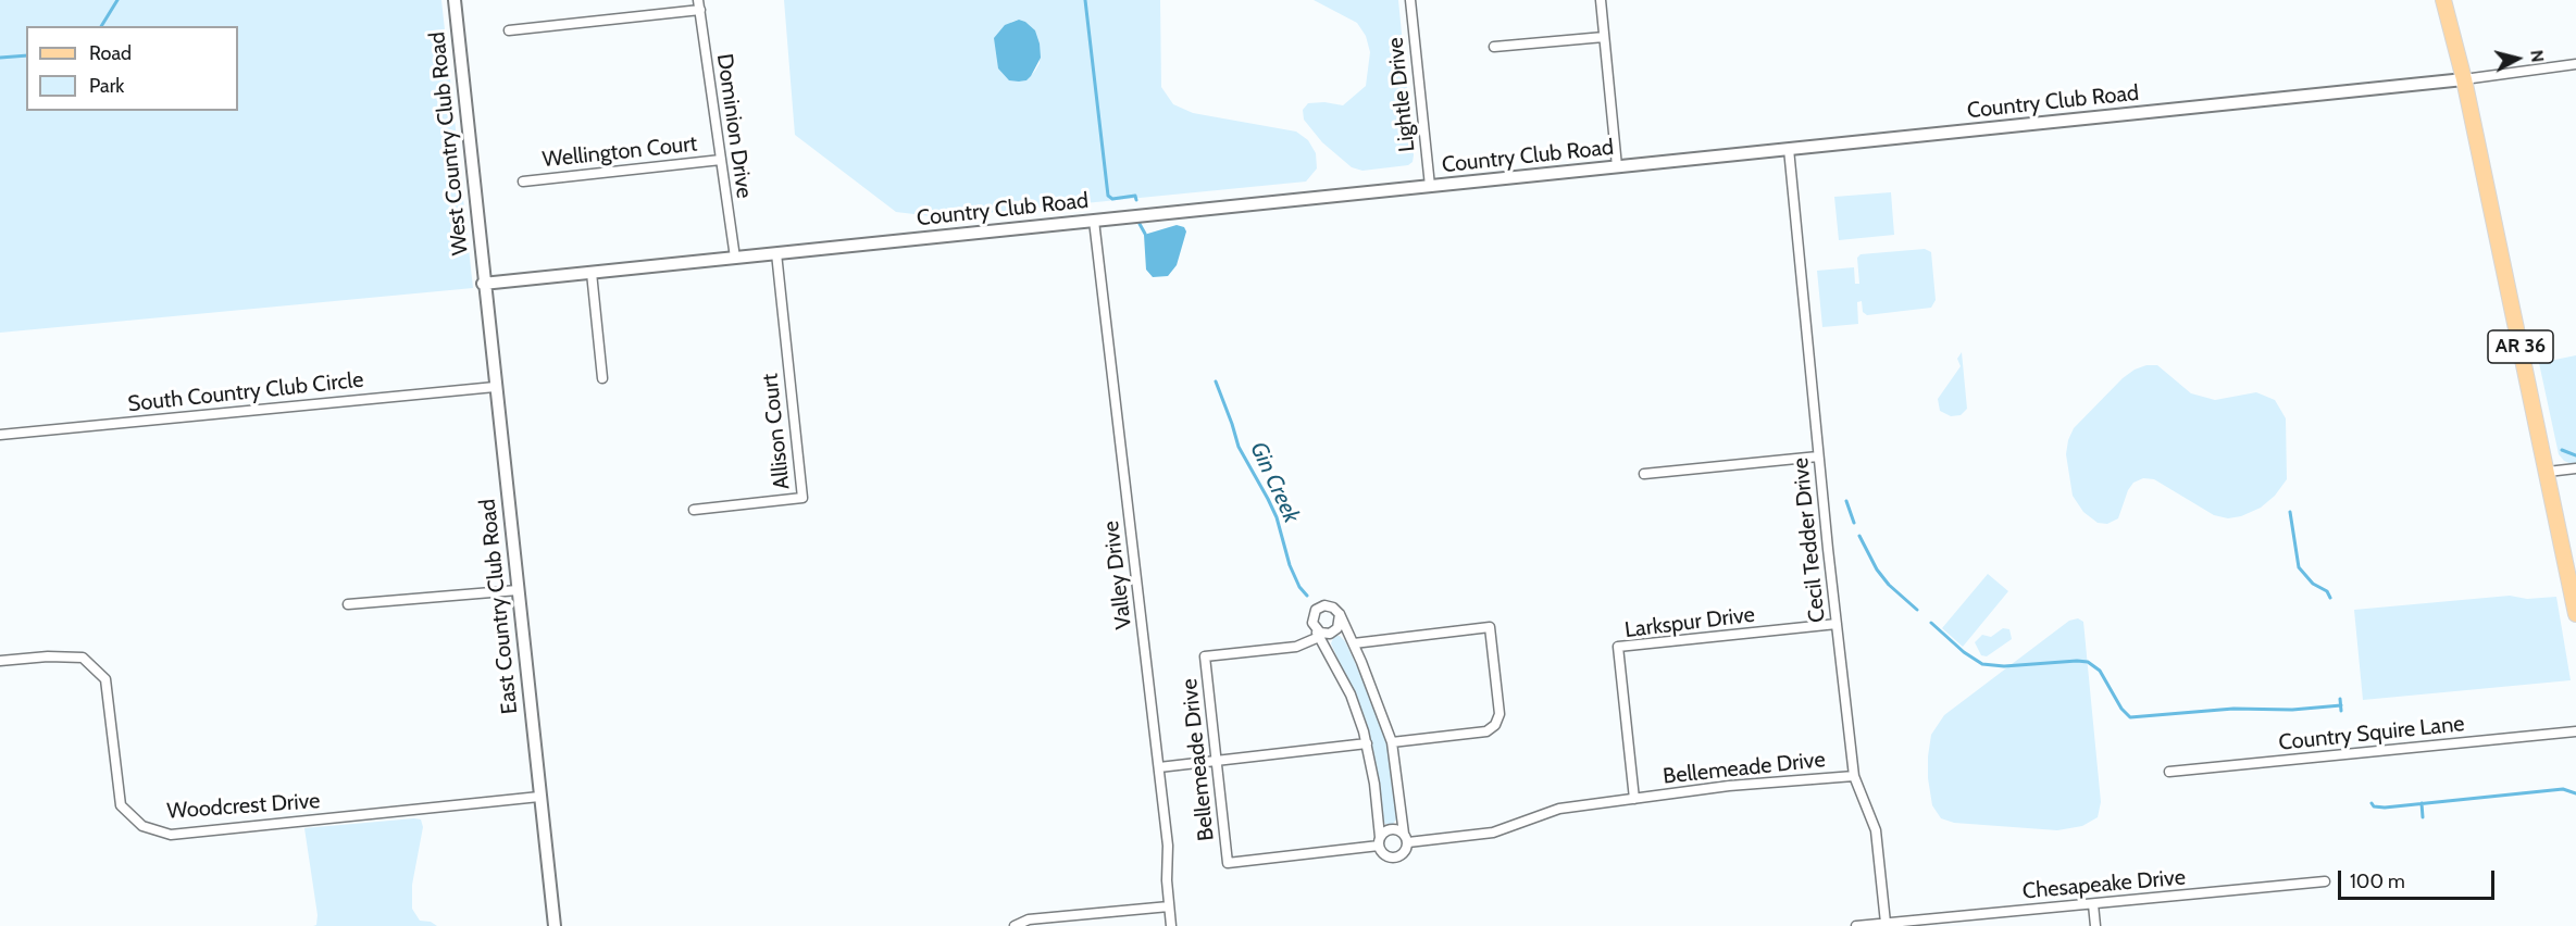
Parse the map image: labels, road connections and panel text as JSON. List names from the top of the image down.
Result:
{
  "streets": {
    "main road": ["AR 36"],
    "street": [
      "Lightle Drive",
      "Country Club Road",
      "Dominion Drive",
      "West Country Club Road",
      "Wellington Court",
      "South Country Club Circle",
      "Allison Court",
      "Cecil Tedder Drive",
      "Valley Drive",
      "East Country Club Road",
      "Larkspur Drive",
      "Country Squire Lane",
      "Bellemeade Drive",
      "Woodcrest Drive",
      "Chesapeake Drive"
    ]
  },
  "crossings": [
    ["Lightle Drive", "Country Club Road"],
    ["Country Club Road", "Dominion Drive"],
    ["Country Club Road", "West Country Club Road"],
    ["Country Club Road", "AR 36"],
    ["Country Club Road", "Allison Court"],
    ["Country Club Road", "Cecil Tedder Drive"],
    ["Country Club Road", "Valley Drive"],
    ["Country Club Road", "East Country Club Road"],
    ["Dominion Drive", "Wellington Court"],
    ["West Country Club Road", "East Country Club Road"],
    ["South Country Club Circle", "East Country Club Road"],
    ["Cecil Tedder Drive", "Larkspur Drive"],
    ["Cecil Tedder Drive", "Bellemeade Drive"],
    ["Cecil Tedder Drive", "Chesapeake Drive"],
    ["East Country Club Road", "Woodcrest Drive"],
    ["Larkspur Drive", "Bellemeade Drive"]
  ],
  "water": ["Gin Creek"],
  "legend": ["Road", "Park"],
  "scale_bar": "100 m",
  "north": "right"
}
